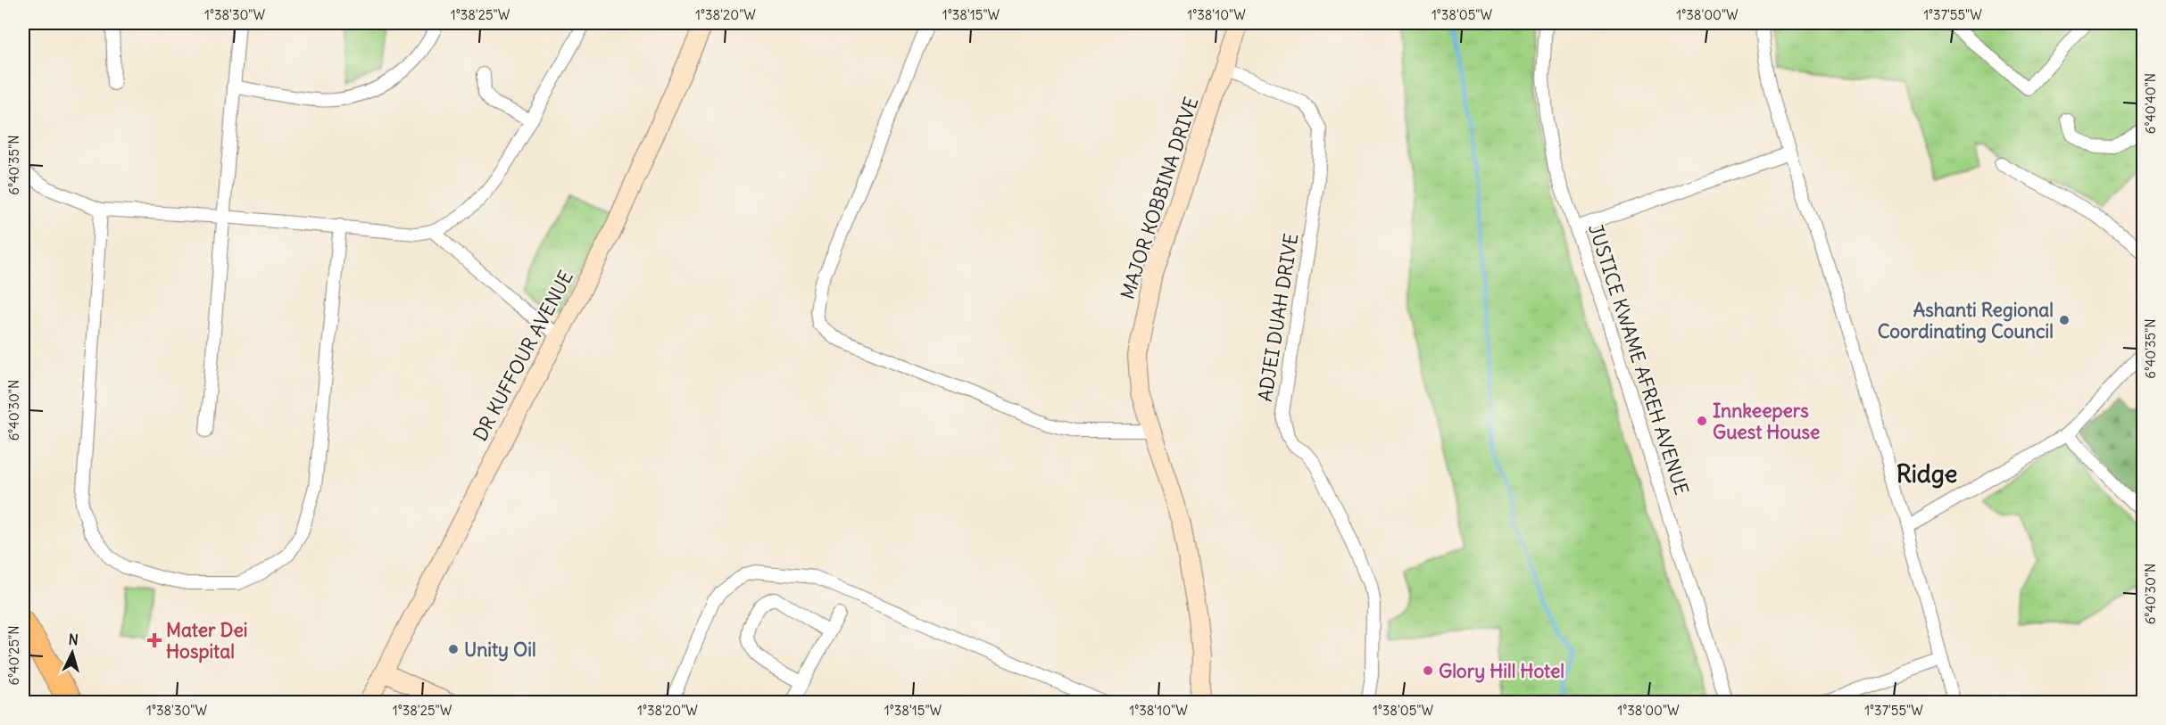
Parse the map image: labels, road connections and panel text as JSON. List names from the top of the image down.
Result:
{
  "streets": {
    "street": [
      "MAJOR KOBBINA DRIVE",
      "ADJEI DUAH DRIVE",
      "DR KUFFOUR AVENUE",
      "JUSTICE KWAME AFREH AVENUE"
    ]
  },
  "crossings": [
    ["MAJOR KOBBINA DRIVE", "ADJEI DUAH DRIVE"]
  ],
  "districts": ["Ridge"],
  "places": {
    "other": [
      "Ashanti Regional Coordinating Council",
      "Innkeepers Guest House",
      "Unity Oil",
      "Glory Hill Hotel"
    ],
    "health": ["Mater Dei Hospital"]
  },
  "north": "top",
  "coordinates": [
    "1°38'30\"W",
    "1°38'25\"W",
    "1°38'20\"W",
    "1°38'15\"W",
    "1°38'10\"W",
    "1°38'05\"W",
    "1°38'00\"W",
    "1°37'55\"W",
    "6°40'40\"N",
    "6°40'35\"N",
    "6°40'30\"N",
    "6°40'25\"N"
  ]
}
